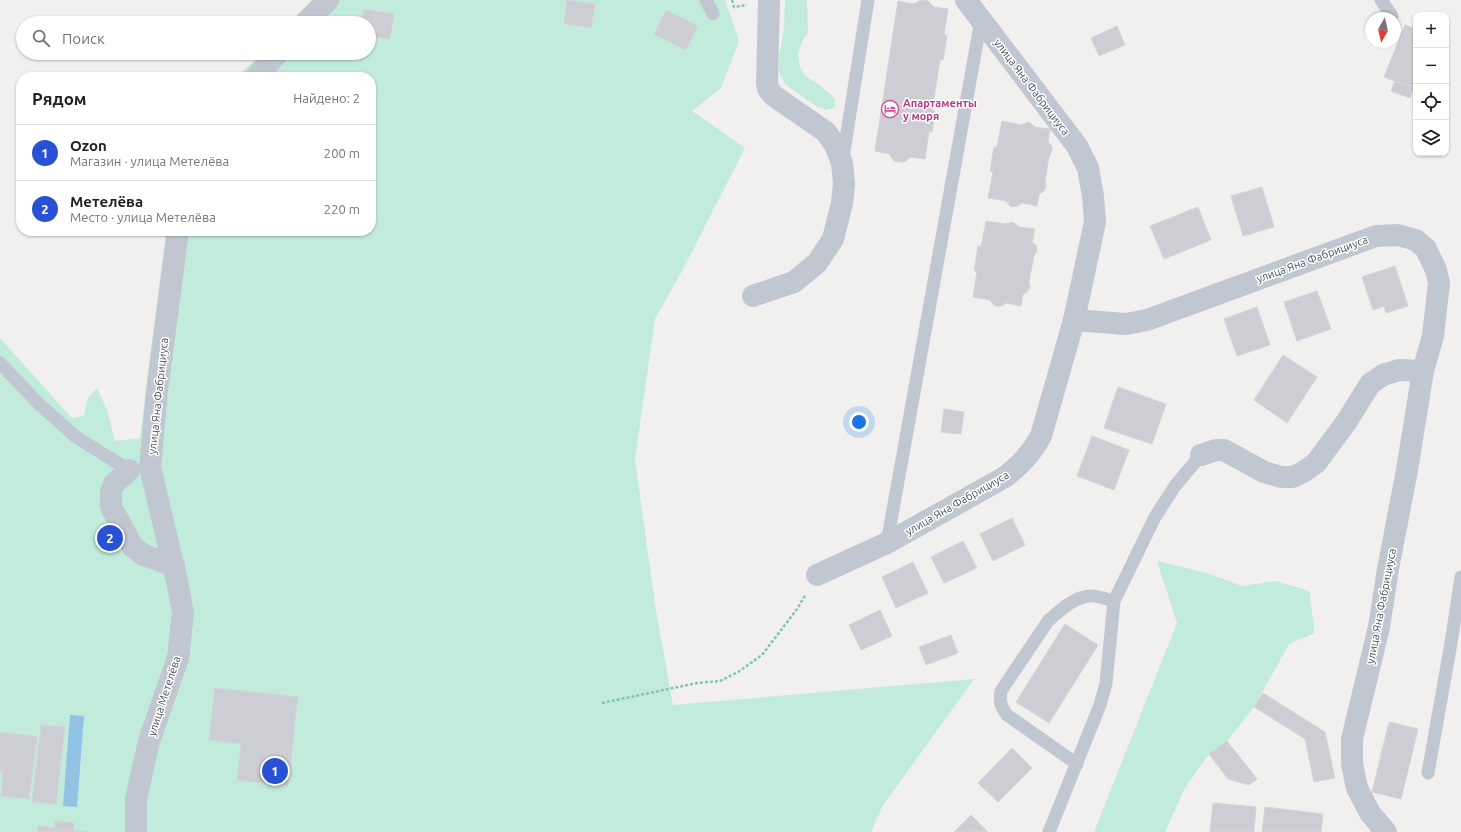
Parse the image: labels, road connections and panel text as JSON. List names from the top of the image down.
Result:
{
  "streets": {
    "street": ["улица Яна Фабрициуса", "улица Метелёва"]
  },
  "crossings": [
    ["улица Яна Фабрициуса", "улица Метелёва"]
  ],
  "places": {
    "hotel": ["Апартаменты у моря"]
  },
  "north": "bottom",
  "page": {
    "map_buttons": ["+", "−"],
    "search": "Поиск",
    "heading": ["Рядом", "Найдено: 2"],
    "list": [
      {
        "mark": "1",
        "name": "Ozon",
        "note": "Магазин · улица Метелёва",
        "value": "200 m"
      },
      {
        "mark": "2",
        "name": "Метелёва",
        "note": "Место · улица Метелёва",
        "value": "220 m"
      }
    ],
    "pins": ["2", "1"]
  }
}
